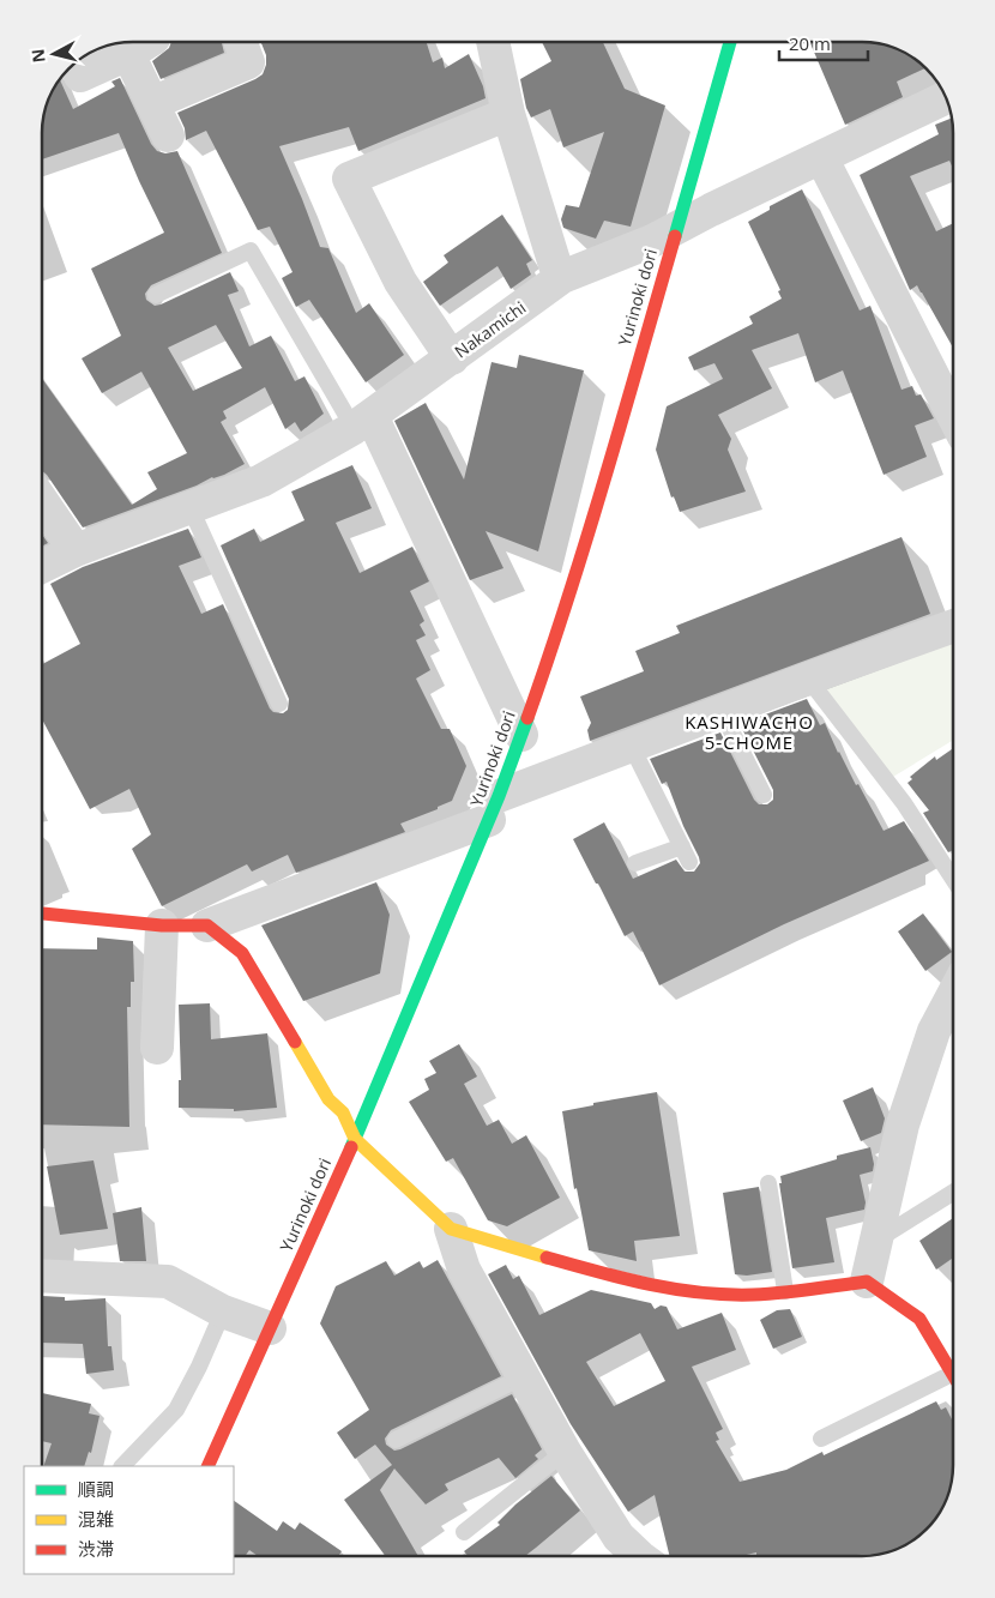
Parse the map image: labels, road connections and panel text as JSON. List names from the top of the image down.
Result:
{
  "streets": {
    "street": ["Yurinoki dori", "Nakamichi"]
  },
  "crossings": [
    ["Yurinoki dori", "Nakamichi"]
  ],
  "districts": ["KASHIWACHO 5-CHOME"],
  "legend": ["順調", "混雑", "渋滞"],
  "scale_bar": "20 m",
  "north": "left"
}
